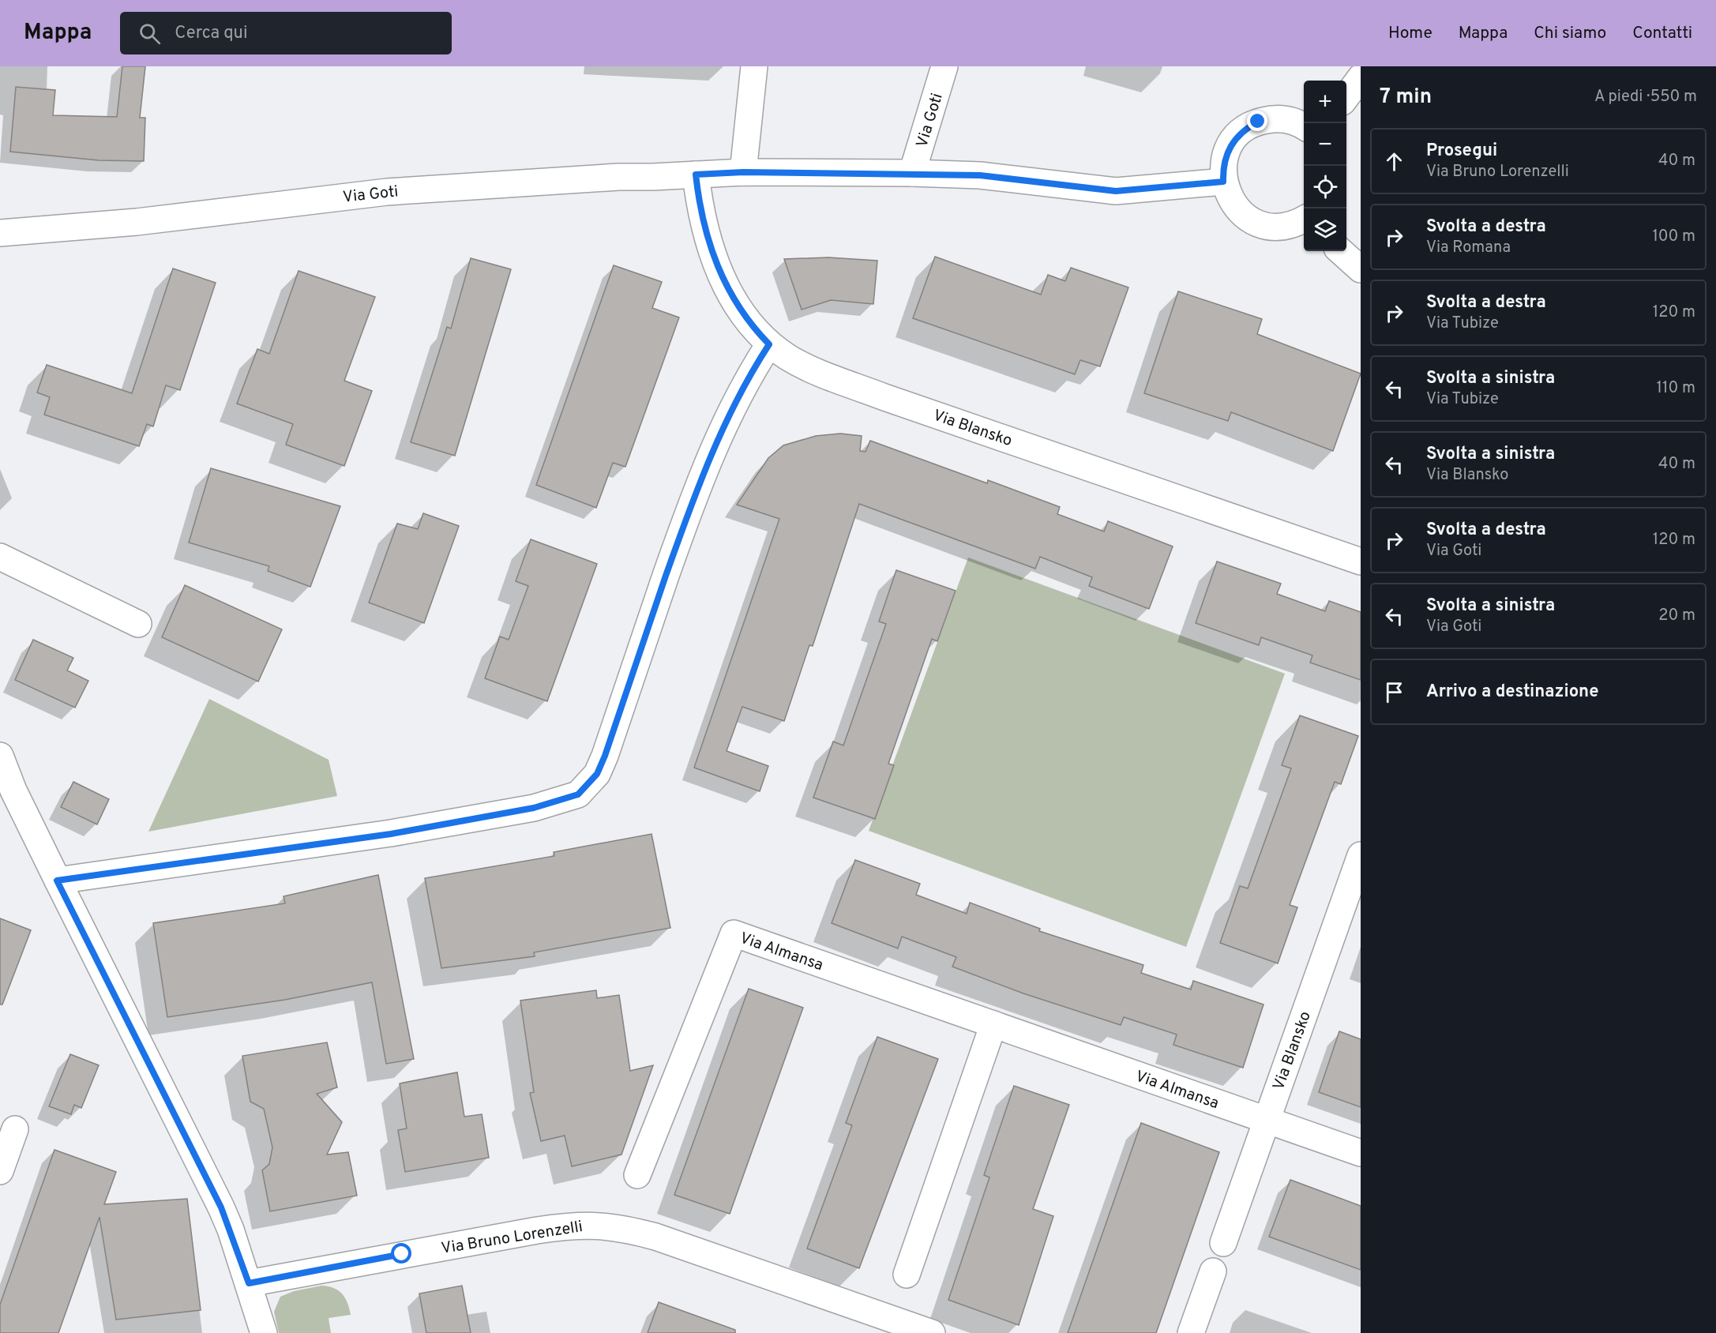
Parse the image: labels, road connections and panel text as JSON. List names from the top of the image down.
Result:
{
  "streets": {
    "street": [
      "Via Goti",
      "Via Blansko",
      "Via Almansa",
      "Via Bruno Lorenzelli"
    ]
  },
  "crossings": [
    ["Via Goti", "Via Blansko"],
    ["Via Blansko", "Via Almansa"]
  ],
  "page": {
    "header": "Mappa",
    "search": "Cerca qui",
    "nav": [
      "Home",
      "Mappa",
      "Chi siamo",
      "Contatti"
    ],
    "heading": ["7 min", "A piedi · 550 m"],
    "map_buttons": ["+", "−"],
    "list": [
      ["Prosegui", "Via Bruno Lorenzelli", "40 m"],
      ["Svolta a destra", "Via Romana", "100 m"],
      ["Svolta a destra", "Via Tubize", "120 m"],
      ["Svolta a sinistra", "Via Tubize", "110 m"],
      ["Svolta a sinistra", "Via Blansko", "40 m"],
      ["Svolta a destra", "Via Goti", "120 m"],
      ["Svolta a sinistra", "Via Goti", "20 m"],
      "Arrivo a destinazione"
    ]
  }
}
